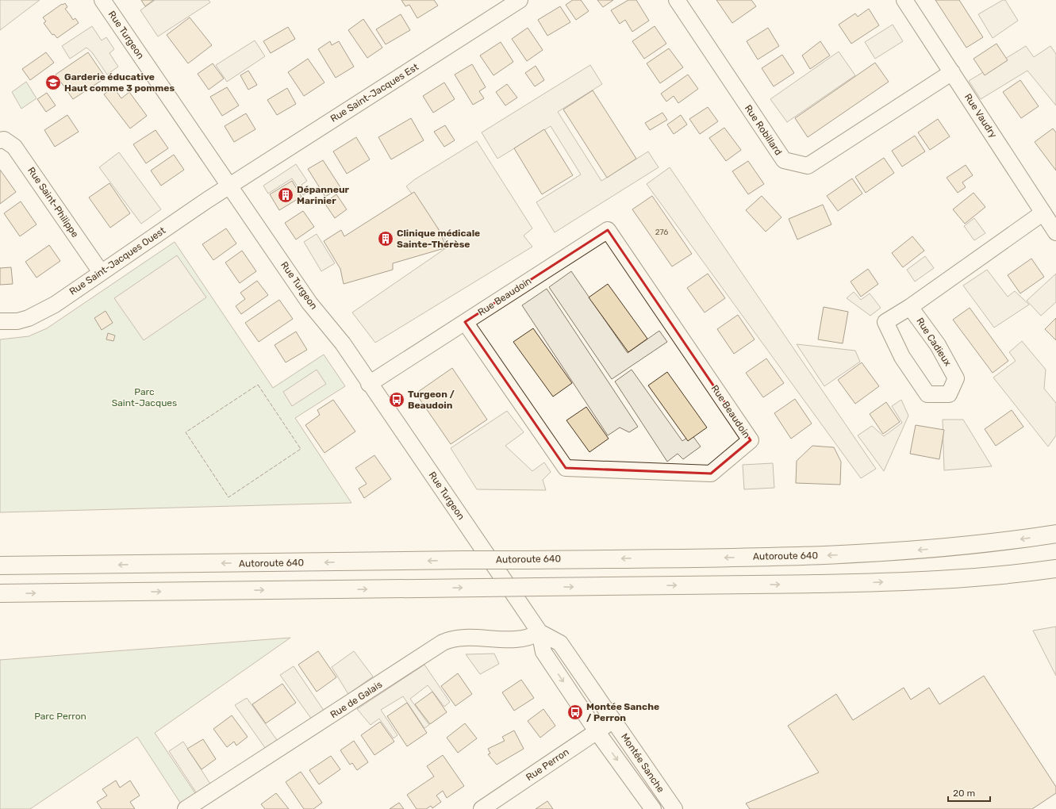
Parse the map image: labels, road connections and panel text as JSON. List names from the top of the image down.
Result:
{
  "streets": {
    "highway": ["Autoroute 640"],
    "street": [
      "Rue Turgeon",
      "Rue Saint-Jacques Est",
      "Rue Vaudry",
      "Rue Robillard",
      "Rue Saint-Philippe",
      "Rue Saint-Jacques Ouest",
      "Rue Beaudoin",
      "Rue Cadieux",
      "Rue de Galais",
      "Montée Sanche",
      "Rue Perron"
    ]
  },
  "crossings": [
    ["Rue Turgeon", "Rue Saint-Jacques Est"],
    ["Rue Turgeon", "Rue Saint-Jacques Ouest"],
    ["Rue Turgeon", "Rue Beaudoin"],
    ["Rue Turgeon", "Montée Sanche"],
    ["Rue Saint-Jacques Est", "Rue Saint-Jacques Ouest"],
    ["Rue Vaudry", "Rue Robillard"],
    ["Rue Vaudry", "Rue Cadieux"],
    ["Rue Saint-Philippe", "Rue Saint-Jacques Ouest"],
    ["Rue de Galais", "Montée Sanche"],
    ["Montée Sanche", "Rue Perron"]
  ],
  "parks": ["Parc Saint-Jacques", "Parc Perron"],
  "places": {
    "school or university": ["Garderie éducative Haut comme 3 pommes"],
    "building": ["Dépanneur Marinier", "Clinique médicale Sainte-Thérèse"],
    "bus stop": ["Turgeon / Beaudoin", "Montée Sanche / Perron"]
  },
  "house_numbers": ["276"],
  "scale_bar": "20 m"
}
